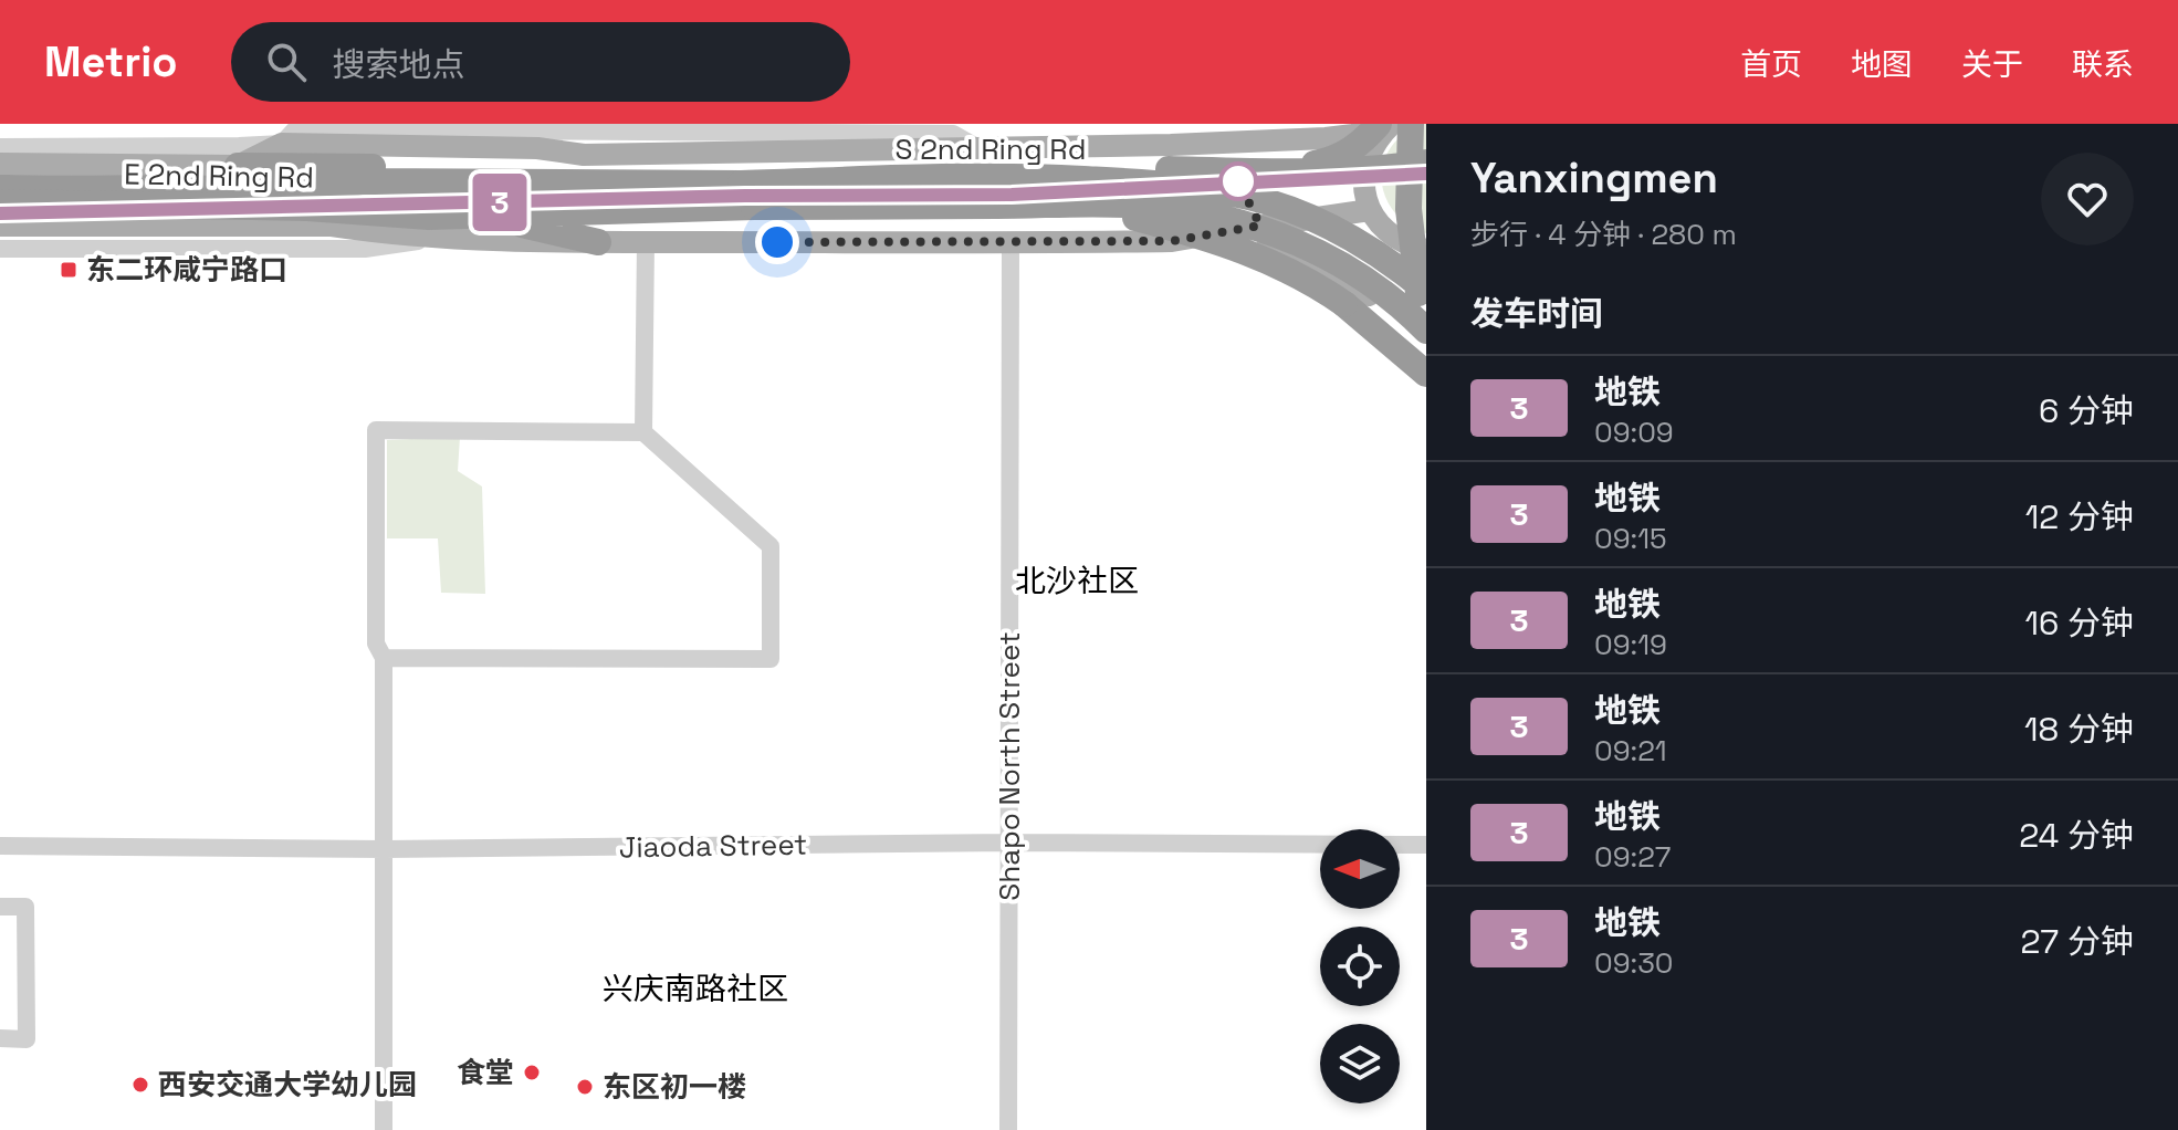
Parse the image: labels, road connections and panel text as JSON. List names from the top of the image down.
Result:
{
  "streets": {
    "highway": ["S 2nd Ring Rd", "E 2nd Ring Rd"],
    "street": ["Shapo North Street", "Jiaoda Street"]
  },
  "crossings": [
    ["S 2nd Ring Rd", "E 2nd Ring Rd"],
    ["Shapo North Street", "Jiaoda Street"]
  ],
  "districts": ["北沙社区", "兴庆南路社区"],
  "places": {
    "transit": ["东二环咸宁路口"],
    "other": ["食堂", "西安交通大学幼儿园", "东区初一楼"]
  },
  "lines": ["metro line 3"],
  "north": "left",
  "page": {
    "header": "Metrio",
    "search": "搜索地点",
    "nav": [
      "首页",
      "地图",
      "关于",
      "联系"
    ],
    "on_map": "3",
    "heading": [
      ["Yanxingmen", "步行 · 4 分钟 · 280 m"],
      "发车时间"
    ],
    "list": [
      {
        "mark": "3",
        "name": "地铁",
        "note": "09:09",
        "value": "6 分钟"
      },
      {
        "mark": "3",
        "name": "地铁",
        "note": "09:15",
        "value": "12 分钟"
      },
      {
        "mark": "3",
        "name": "地铁",
        "note": "09:19",
        "value": "16 分钟"
      },
      {
        "mark": "3",
        "name": "地铁",
        "note": "09:21",
        "value": "18 分钟"
      },
      {
        "mark": "3",
        "name": "地铁",
        "note": "09:27",
        "value": "24 分钟"
      },
      {
        "mark": "3",
        "name": "地铁",
        "note": "09:30",
        "value": "27 分钟"
      }
    ]
  }
}
